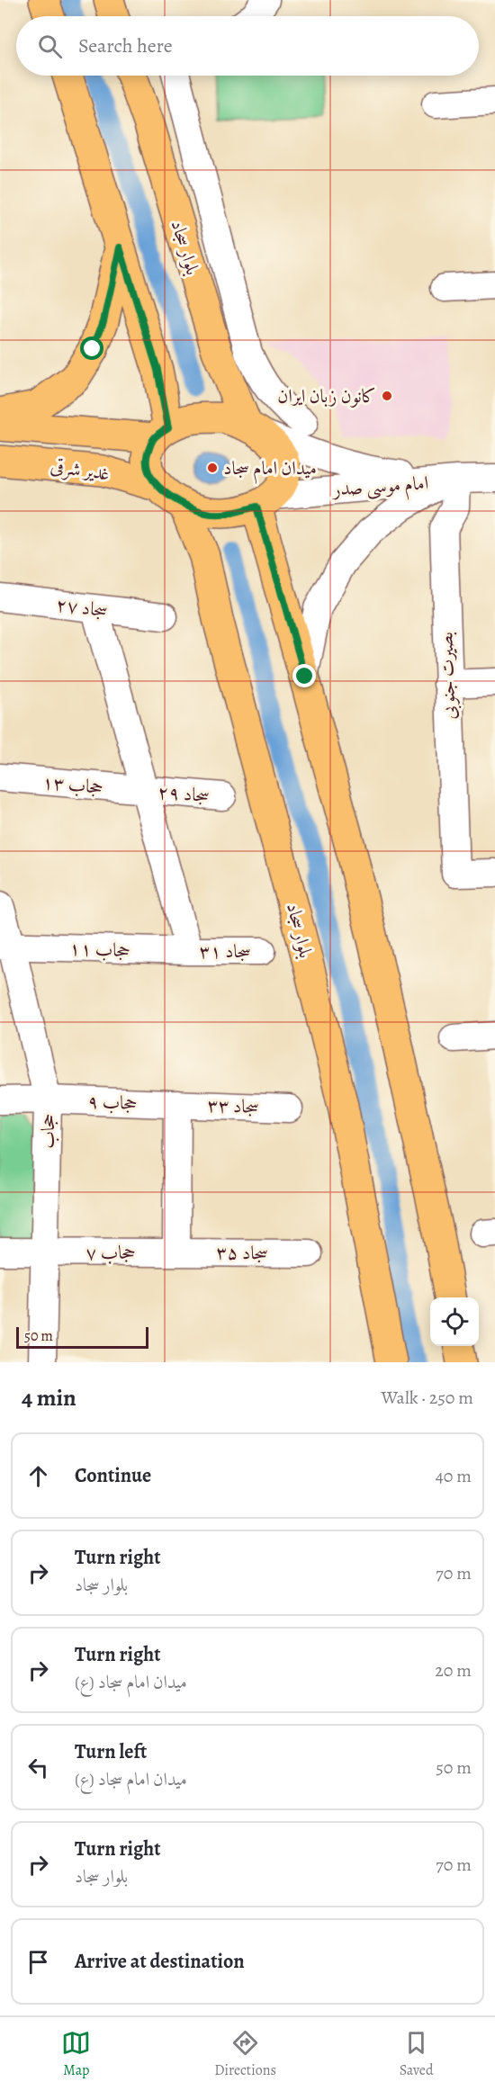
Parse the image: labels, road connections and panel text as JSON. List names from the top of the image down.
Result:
{
  "streets": {
    "main road": ["بلوار سجاد", "غدیر شرقی"],
    "street": [
      "امام موسی صدر",
      "سجاد ۲۷",
      "بصیرت جنوبی",
      "حجاب ۱۳",
      "سجاد ۲۹",
      "حجاب ۱۱",
      "سجاد ۳۱",
      "حجاب ۹",
      "سجاد ۳۳",
      "حجاب",
      "حجاب ۷",
      "سجاد ۳۵"
    ]
  },
  "crossings": [
    ["بلوار سجاد", "غدیر شرقی"],
    ["بلوار سجاد", "امام موسی صدر"],
    ["غدیر شرقی", "امام موسی صدر"],
    ["امام موسی صدر", "بصیرت جنوبی"],
    ["حجاب ۱۳", "سجاد ۲۹"],
    ["حجاب ۱۱", "سجاد ۳۱"],
    ["حجاب ۱۱", "حجاب"],
    ["حجاب ۹", "سجاد ۳۳"],
    ["حجاب ۹", "حجاب"],
    ["حجاب", "حجاب ۷"],
    ["حجاب ۷", "سجاد ۳۵"]
  ],
  "places": ["کانون زبان ایران", "میدان امام سجاد"],
  "scale_bar": "50 m",
  "page": {
    "search": "Search here",
    "scale": "50 m",
    "heading": ["4 min", "Walk · 250 m"],
    "list": [
      ["Continue", "40 m"],
      ["Turn right", "بلوار سجاد", "70 m"],
      ["Turn right", "میدان امام سجاد (ع)", "20 m"],
      ["Turn left", "میدان امام سجاد (ع)", "50 m"],
      ["Turn right", "بلوار سجاد", "70 m"],
      "Arrive at destination"
    ],
    "nav": ["Map", "Directions", "Saved"]
  }
}
